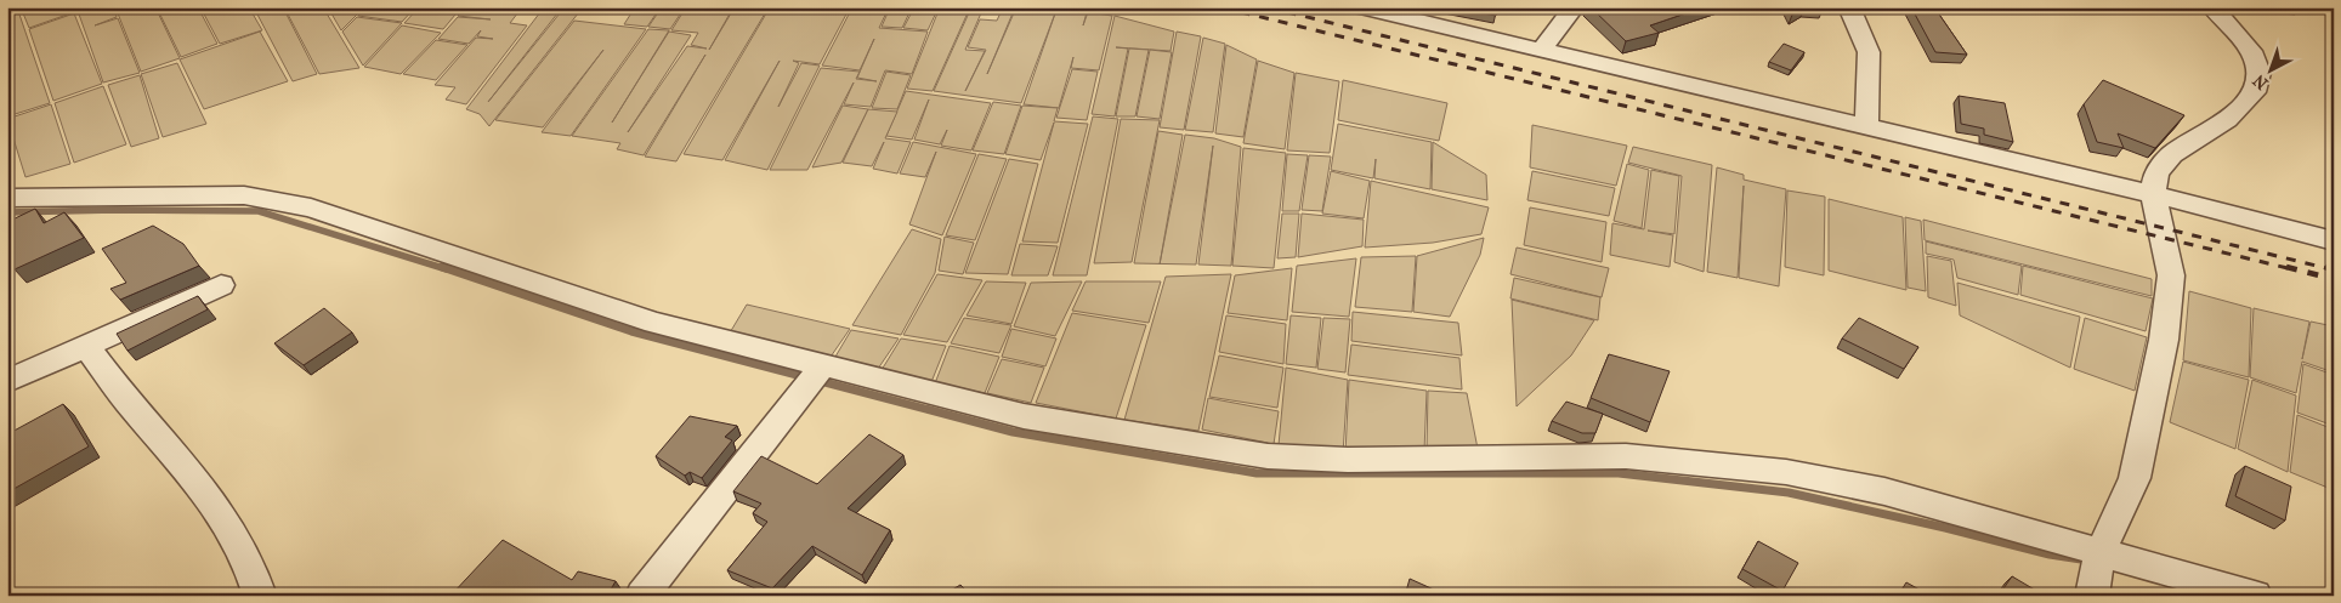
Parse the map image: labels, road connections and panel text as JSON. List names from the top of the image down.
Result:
{
  "north": "bottom left"
}
